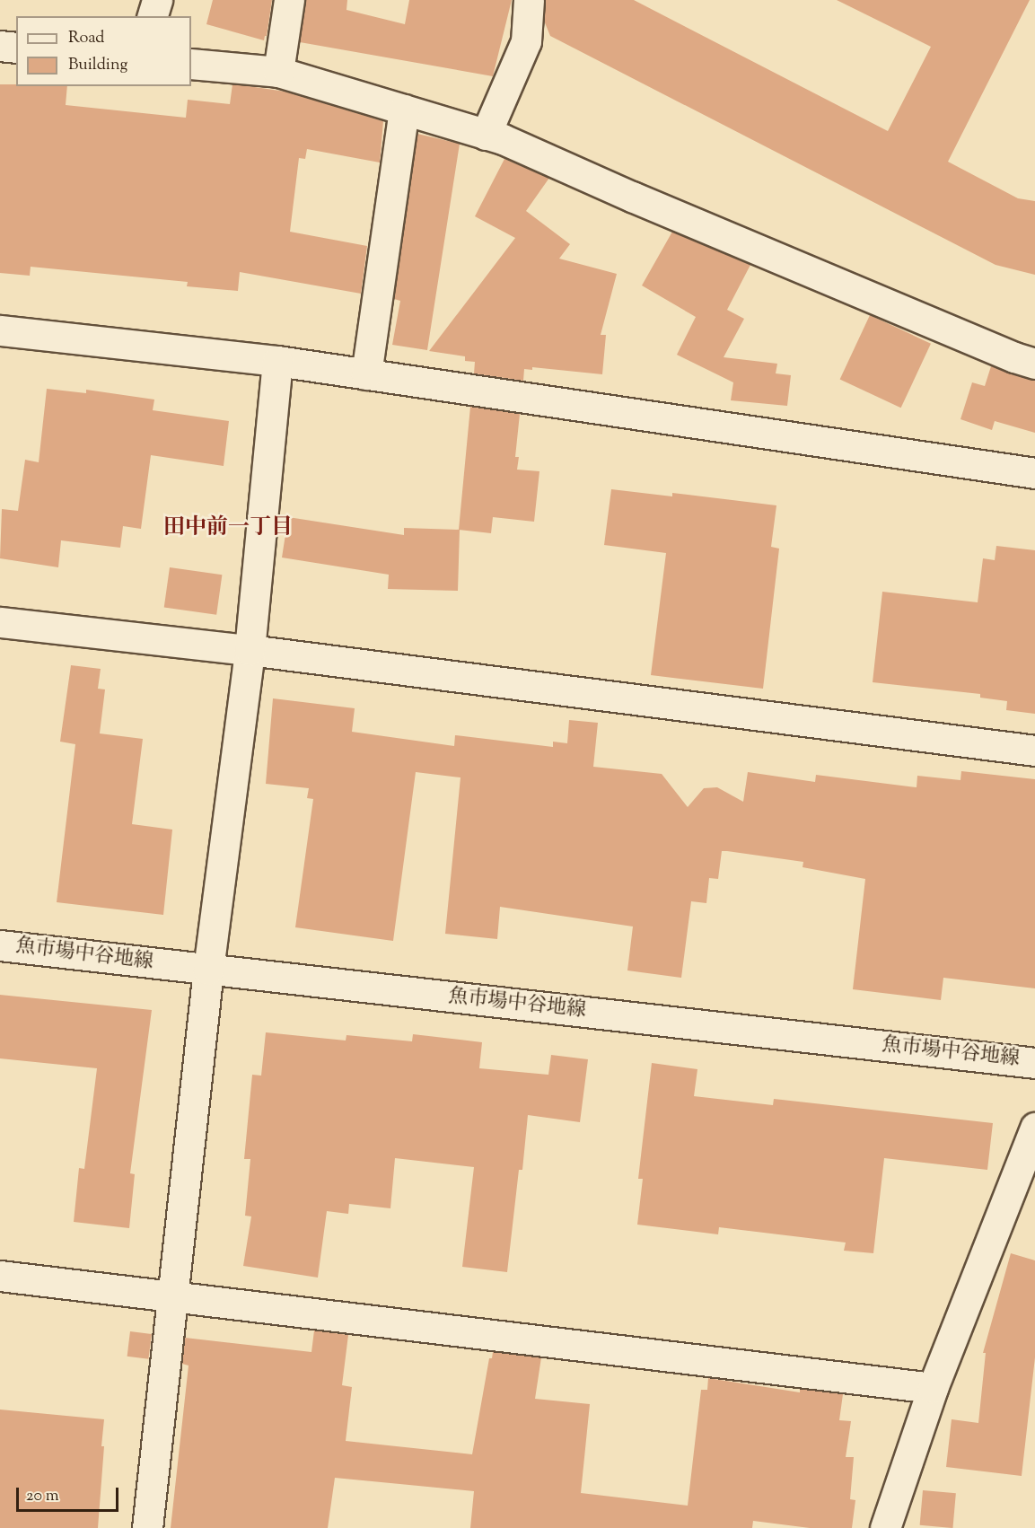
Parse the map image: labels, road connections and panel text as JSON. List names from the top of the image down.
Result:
{
  "streets": {
    "street": ["魚市場中谷地線"]
  },
  "districts": ["田中前一丁目"],
  "legend": ["Road", "Building"],
  "scale_bar": "20 m"
}
